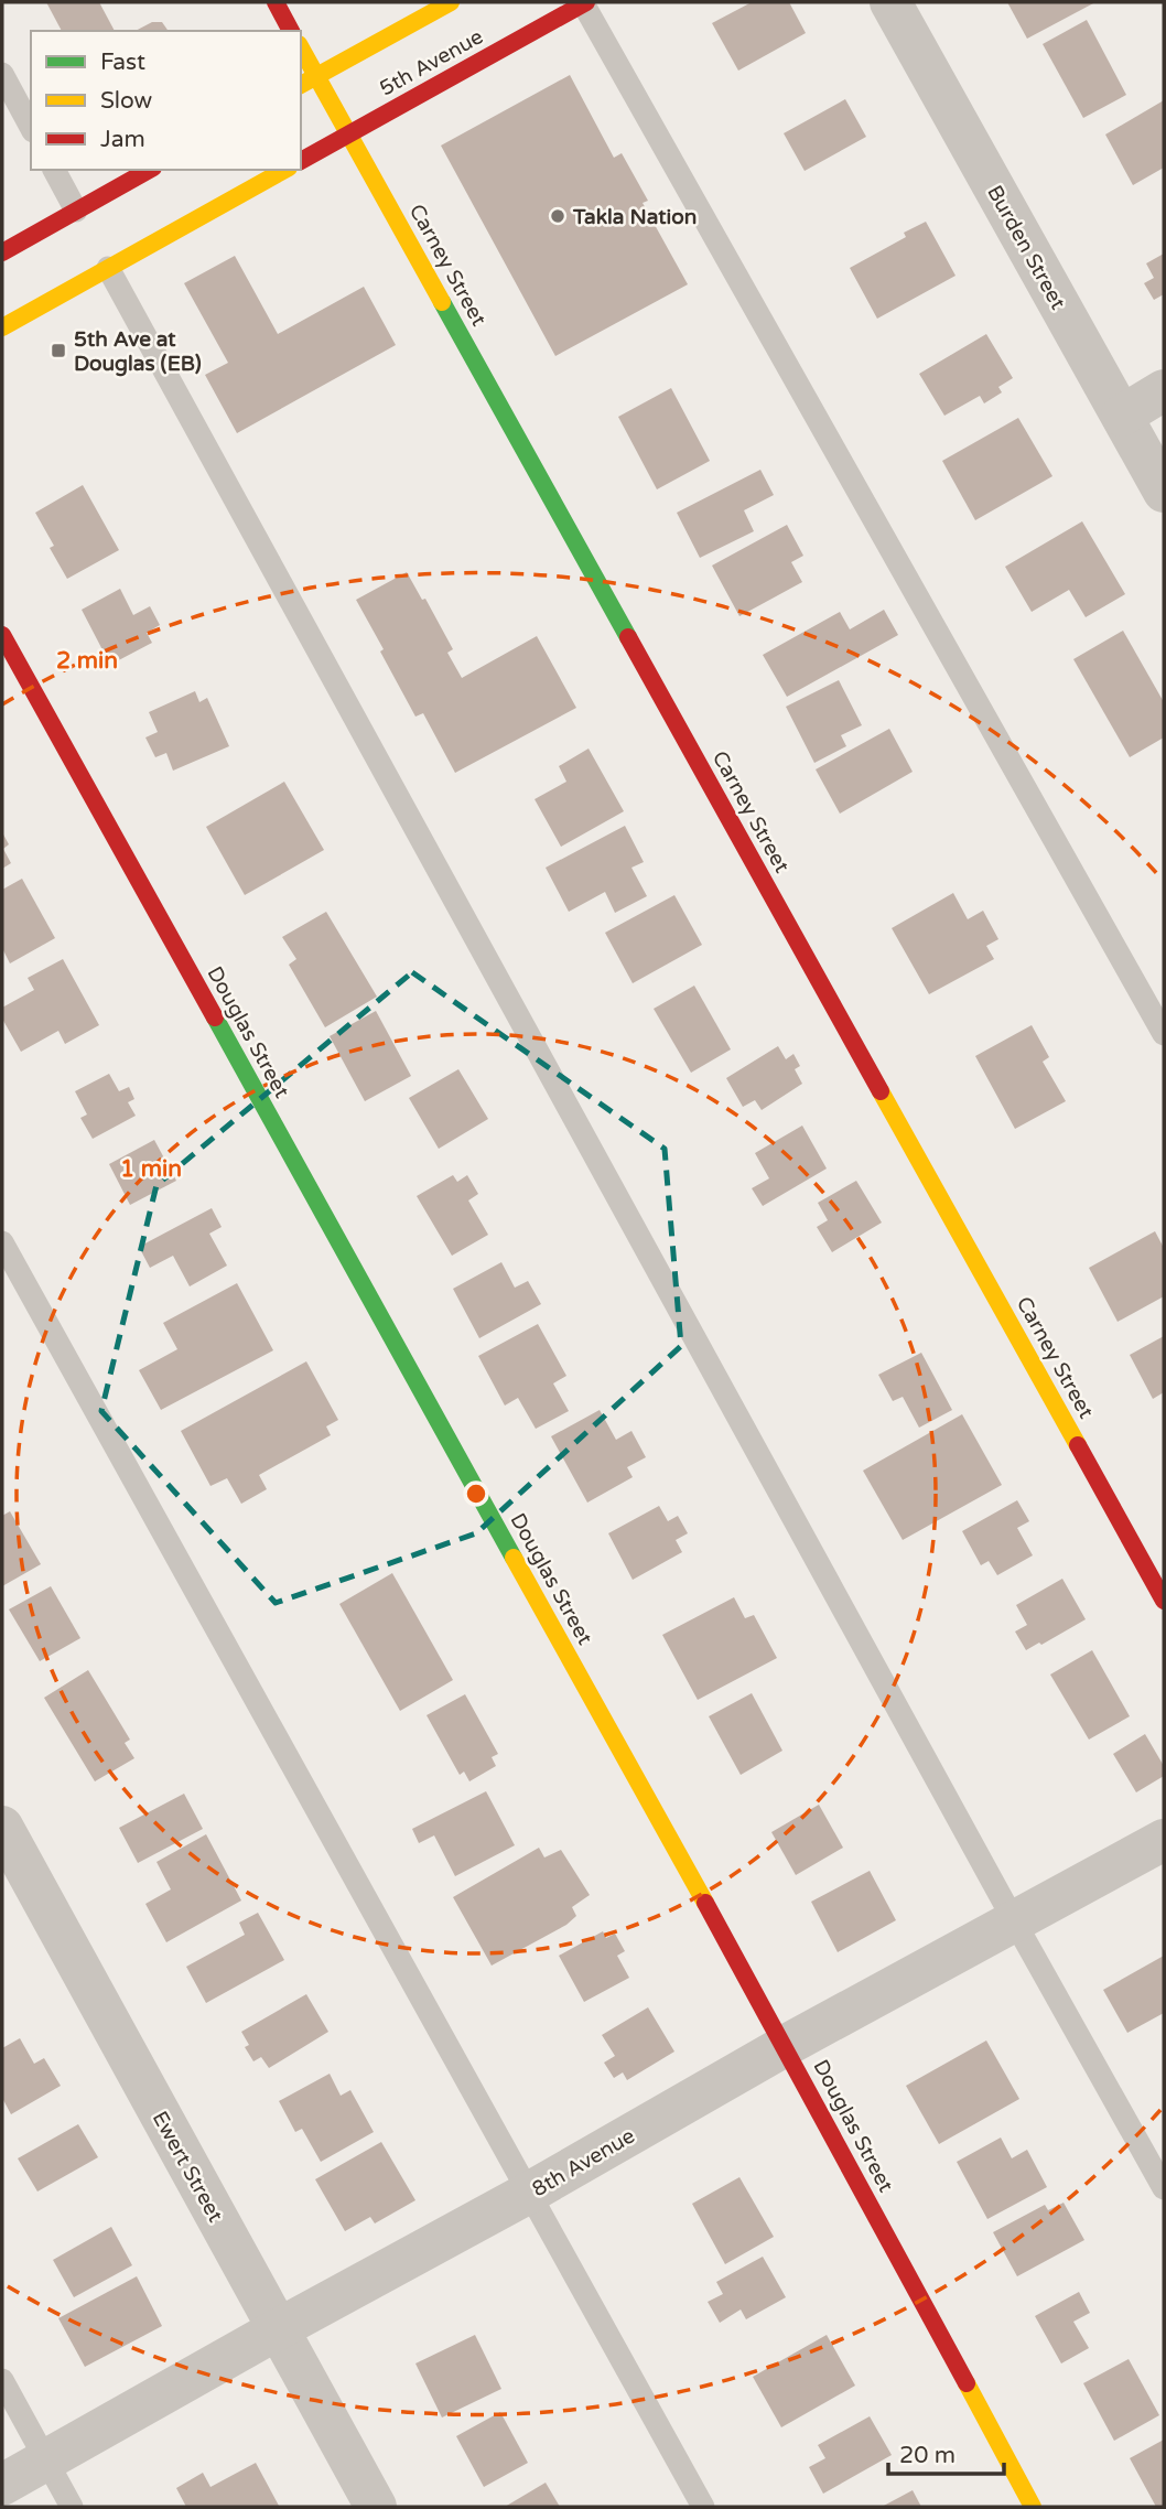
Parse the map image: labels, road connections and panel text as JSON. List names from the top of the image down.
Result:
{
  "streets": {
    "street": [
      "5th Avenue",
      "Burden Street",
      "Carney Street",
      "Douglas Street",
      "8th Avenue",
      "Ewert Street"
    ]
  },
  "crossings": [
    ["5th Avenue", "Carney Street"],
    ["Douglas Street", "8th Avenue"],
    ["8th Avenue", "Ewert Street"]
  ],
  "places": {
    "other": ["Takla Nation"],
    "transit": ["5th Ave at Douglas (EB)"]
  },
  "legend": ["Fast", "Slow", "Jam"],
  "scale_bar": "20 m",
  "rings": ["2 min", "1 min"]
}
